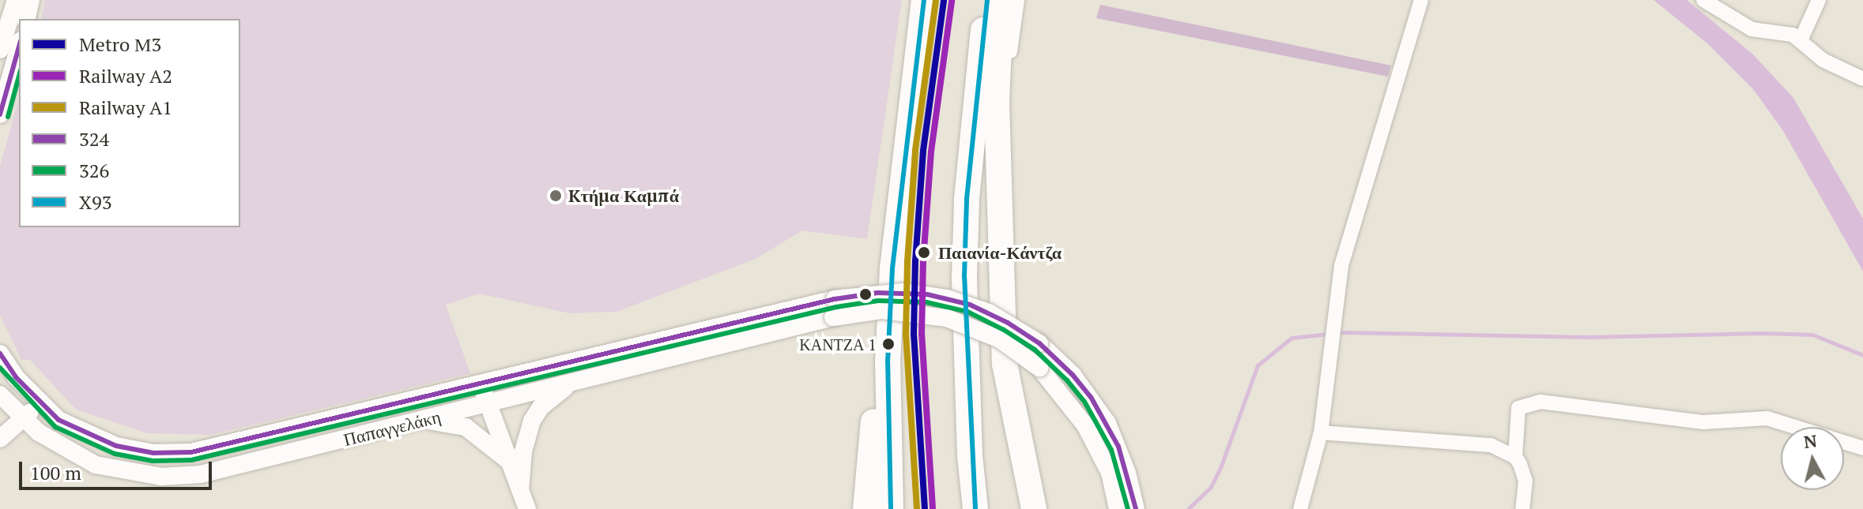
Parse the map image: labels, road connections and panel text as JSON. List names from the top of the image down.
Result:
{
  "streets": {
    "street": ["Παπαγγελάκη"]
  },
  "places": ["Kτήμα Καμπά", "Παιανία-Κάντζα", "ΚΑΝΤΖΑ 1"],
  "lines": [
    "metro line Μ3",
    "rail line A1",
    "transit line X93",
    "rail line A2",
    "transit line 324",
    "transit line 326"
  ],
  "legend": [
    "Metro Μ3",
    "Railway A2",
    "Railway A1",
    "324",
    "326",
    "X93"
  ],
  "scale_bar": "100 m",
  "north": "top"
}
